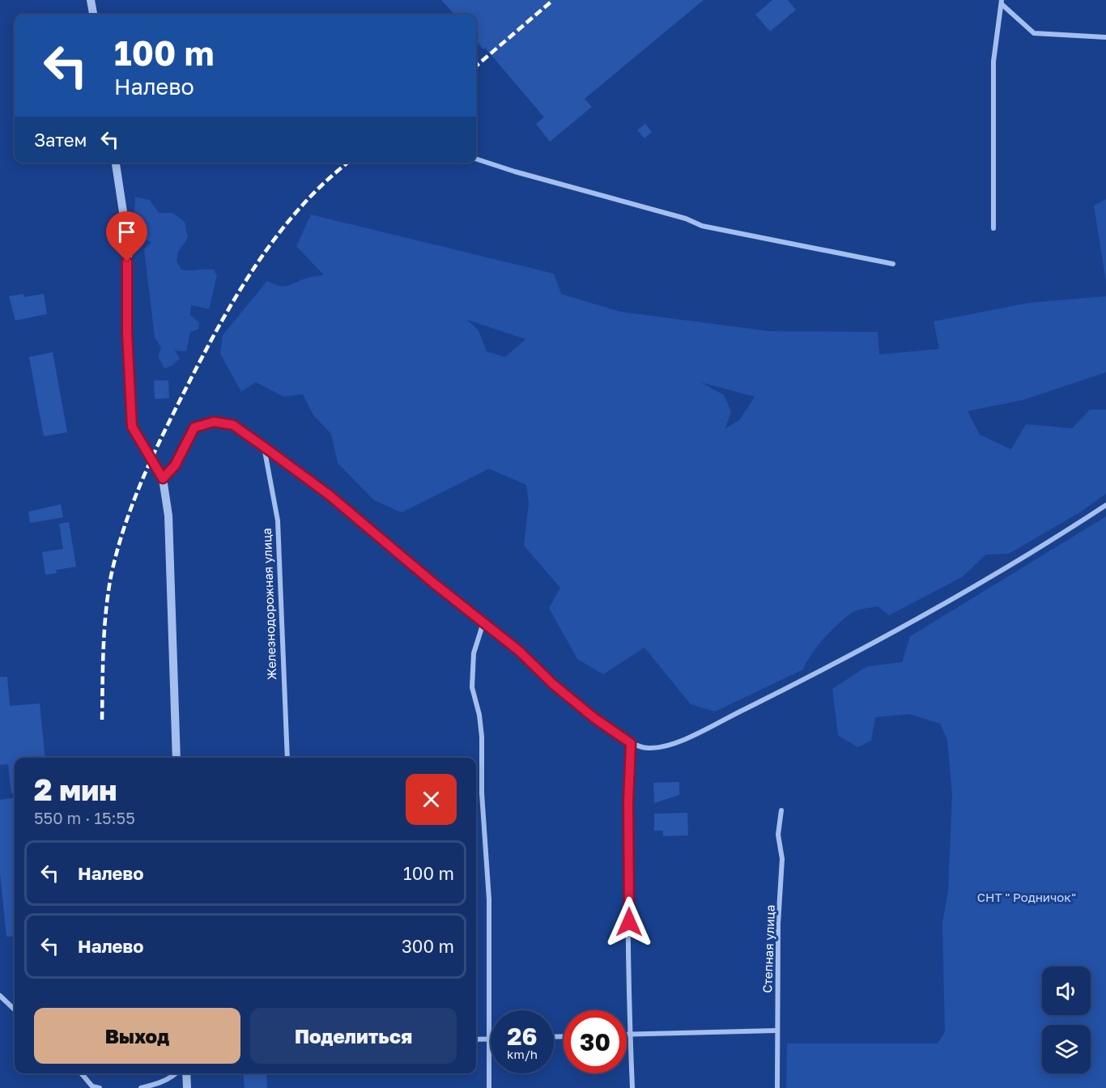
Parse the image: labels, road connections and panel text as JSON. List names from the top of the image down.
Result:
{
  "streets": {
    "street": ["Железнодорожная улица", "Степная улица"]
  },
  "parks": ["СНТ \" Родничок\""],
  "page": {
    "turn": ["100 m", "Налево"],
    "then": "Затем",
    "heading": ["2 мин", "550 m · 15:55"],
    "list": [
      {
        "name": "Налево",
        "value": "100 m"
      },
      {
        "name": "Налево",
        "value": "300 m"
      }
    ],
    "buttons": ["Выход", "Поделиться"],
    "speed": "26 km/h",
    "limit": "30"
  }
}
